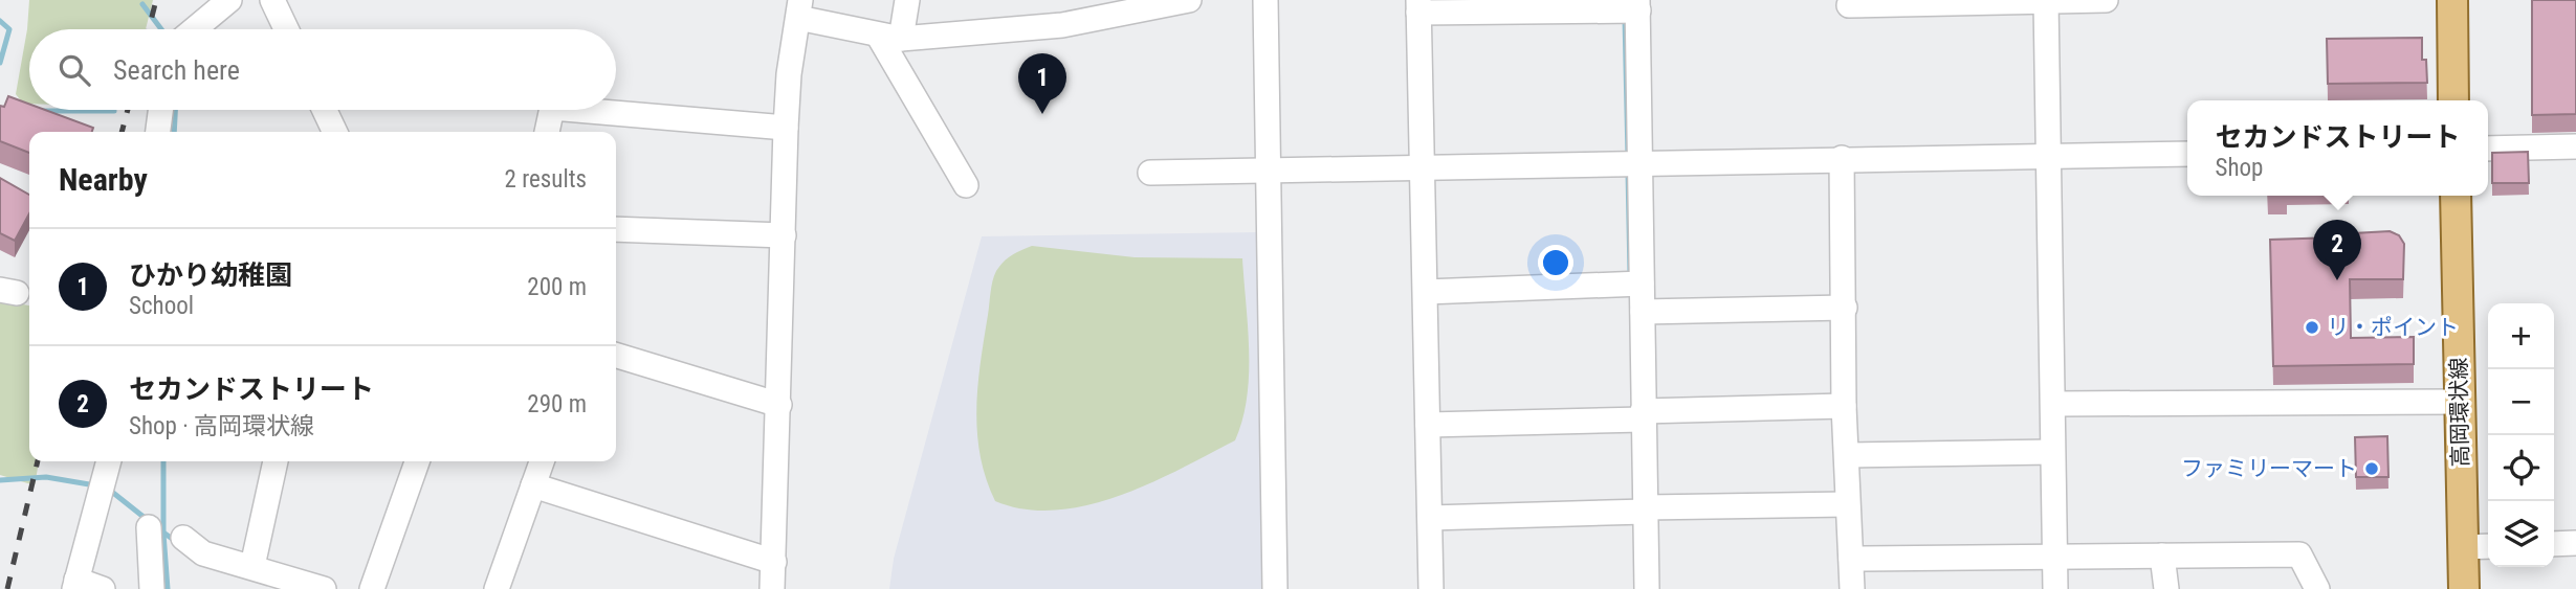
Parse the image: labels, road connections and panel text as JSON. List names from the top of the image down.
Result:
{
  "streets": {
    "main road": ["高岡環状線"]
  },
  "places": ["リ・ポイント", "ファミリーマート"],
  "page": {
    "search": "Search here",
    "pins": ["1", "2"],
    "popup": ["セカンドストリート", "Shop"],
    "heading": ["Nearby", "2 results"],
    "list": [
      {
        "mark": "1",
        "name": "ひかり幼稚園",
        "note": "School",
        "value": "200 m"
      },
      {
        "mark": "2",
        "name": "セカンドストリート",
        "note": "Shop · 高岡環状線",
        "value": "290 m"
      }
    ],
    "map_buttons": ["+", "−"]
  }
}
